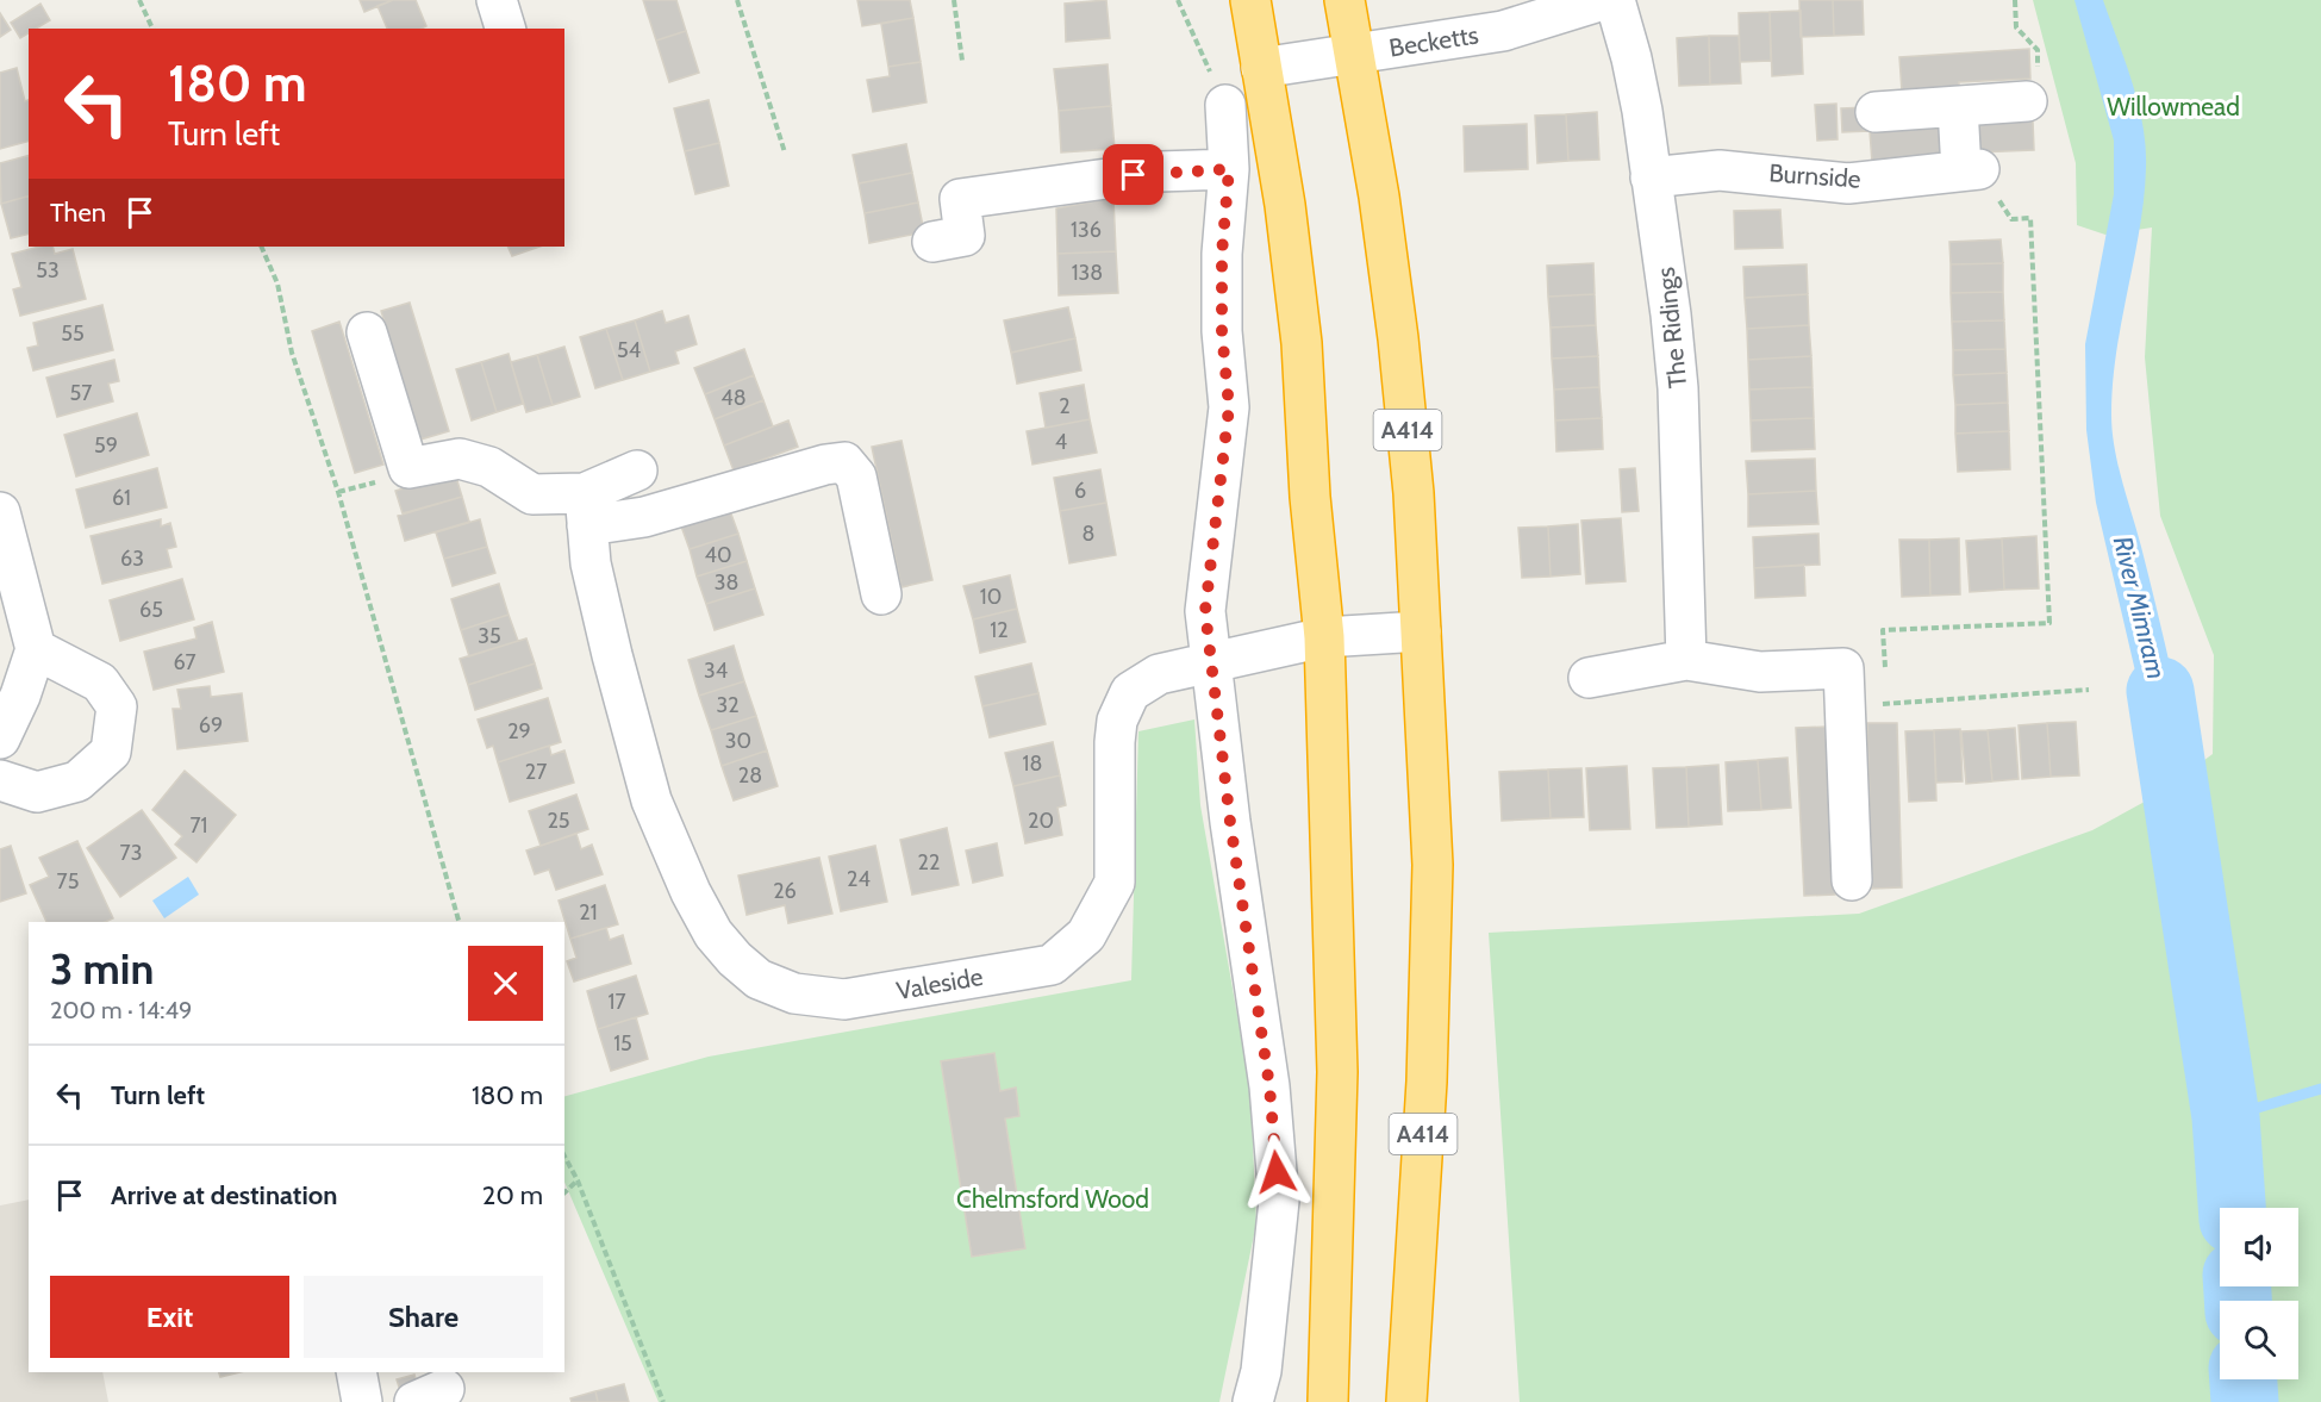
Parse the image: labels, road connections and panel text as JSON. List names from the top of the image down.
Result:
{
  "streets": {
    "highway": ["A414"],
    "street": [
      "Becketts",
      "Burnside",
      "The Ridings",
      "Valeside"
    ]
  },
  "crossings": [
    ["Becketts", "A414"],
    ["Burnside", "The Ridings"],
    ["A414", "Valeside"]
  ],
  "water": ["River Mimram"],
  "parks": ["Willowmead", "Chelmsford Wood"],
  "house_numbers": [
    "136",
    "53",
    "138",
    "55",
    "54",
    "57",
    "48",
    "2",
    "4",
    "59",
    "6",
    "61",
    "8",
    "40",
    "63",
    "38",
    "10",
    "65",
    "12",
    "35",
    "67",
    "34",
    "32",
    "69",
    "29",
    "30",
    "18",
    "27",
    "28",
    "25",
    "20",
    "71",
    "73",
    "22",
    "24",
    "75",
    "26",
    "21",
    "17",
    "15"
  ],
  "page": {
    "turn": ["180 m", "Turn left"],
    "then": "Then",
    "heading": ["3 min", "200 m · 14:49"],
    "list": [
      {
        "name": "Turn left",
        "value": "180 m"
      },
      {
        "name": "Arrive at destination",
        "value": "20 m"
      }
    ],
    "buttons": ["Exit", "Share"]
  }
}
